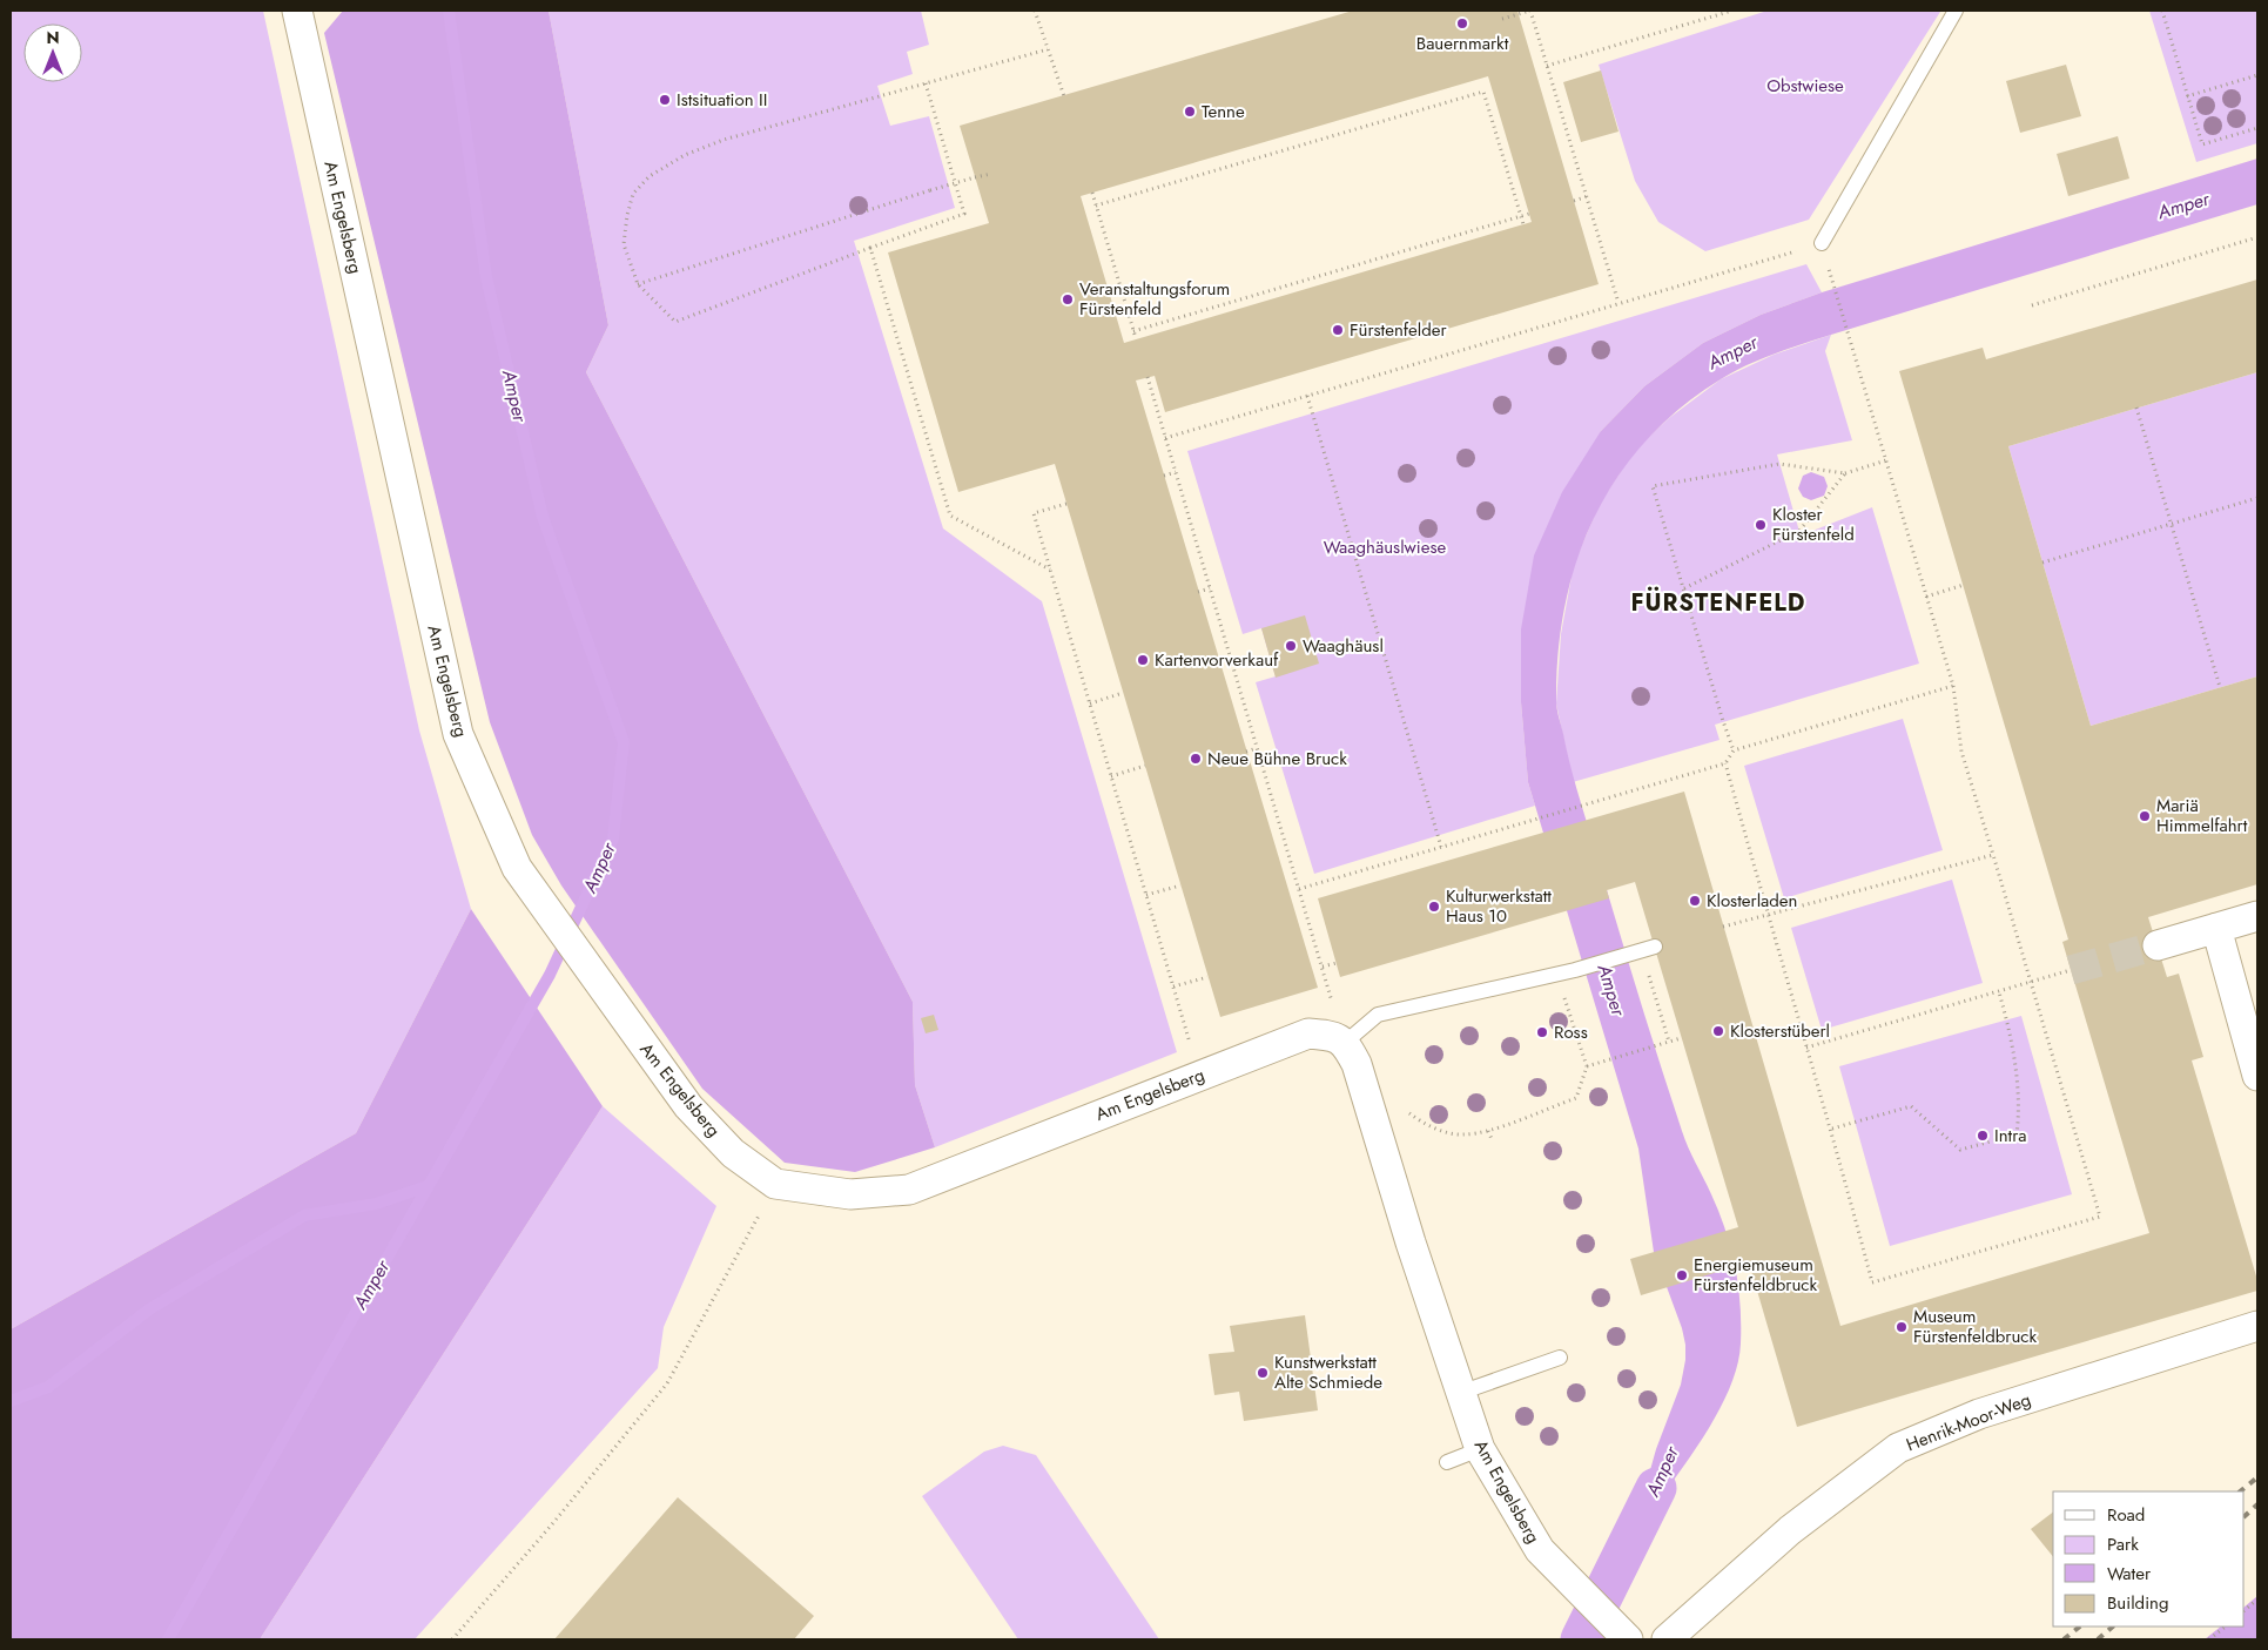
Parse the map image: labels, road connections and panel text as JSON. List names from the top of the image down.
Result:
{
  "streets": {
    "street": ["Am Engelsberg", "Henrik-Moor-Weg"]
  },
  "districts": ["FÜRSTENFELD"],
  "water": ["Amper"],
  "parks": ["Obstwiese", "Waaghäuslwiese"],
  "places": [
    "Bauernmarkt",
    "Istsituation II",
    "Tenne",
    "Veranstaltungsforum Fürstenfeld",
    "Fürstenfelder",
    "Kloster Fürstenfeld",
    "Waaghäusl",
    "Kartenvorverkauf",
    "Neue Bühne Bruck",
    "Mariä Himmelfahrt",
    "Klosterladen",
    "Kulturwerkstatt Haus 10",
    "Klosterstüberl",
    "Ross",
    "Intra",
    "Energiemuseum Fürstenfeldbruck",
    "Museum Fürstenfeldbruck",
    "Kunstwerkstatt Alte Schmiede"
  ],
  "legend": [
    "Road",
    "Park",
    "Water",
    "Building"
  ],
  "north": "top"
}
